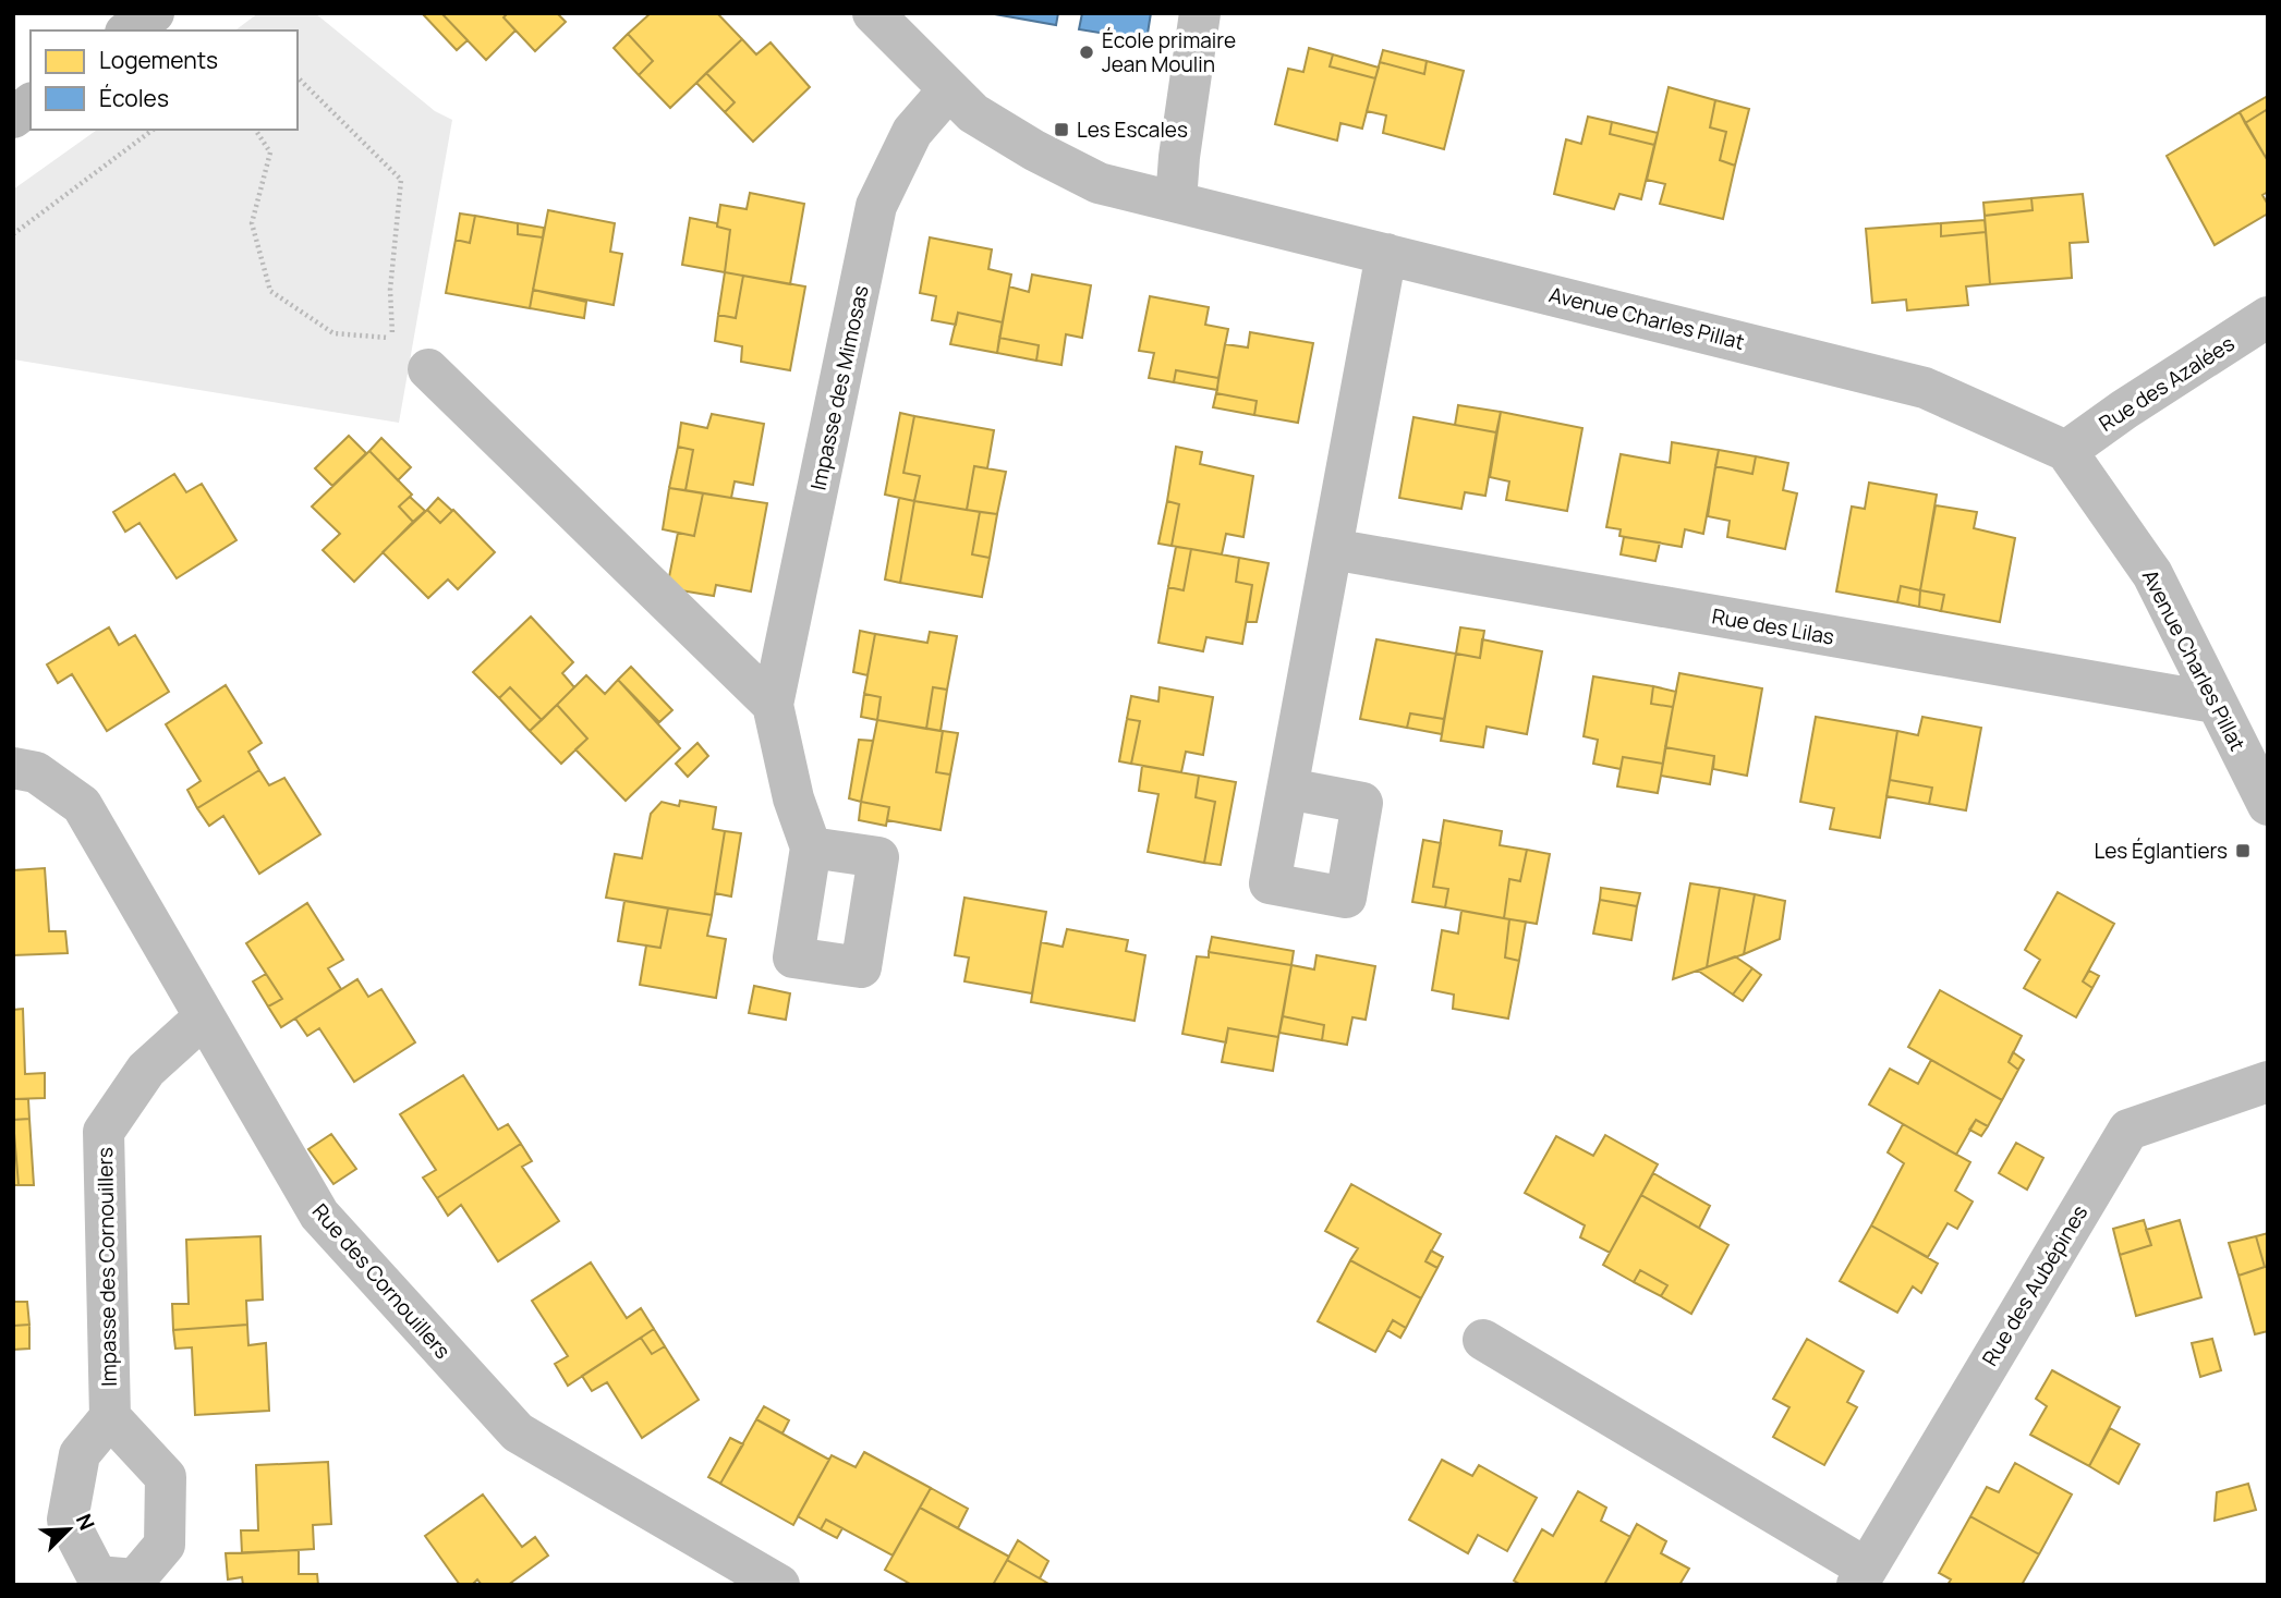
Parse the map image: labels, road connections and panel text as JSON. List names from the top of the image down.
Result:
{
  "streets": {
    "street": [
      "Avenue Charles Pillat",
      "Rue des Azalées",
      "Impasse des Mimosas",
      "Rue des Lilas",
      "Impasse des Cornouillers",
      "Rue des Cornouillers",
      "Rue des Aubépines"
    ]
  },
  "crossings": [
    ["Avenue Charles Pillat", "Rue des Azalées"],
    ["Avenue Charles Pillat", "Impasse des Mimosas"],
    ["Avenue Charles Pillat", "Rue des Lilas"],
    ["Impasse des Cornouillers", "Rue des Cornouillers"]
  ],
  "places": {
    "other": ["École primaire Jean Moulin"],
    "transit": ["Les Escales", "Les Églantiers"]
  },
  "legend": ["Logements", "Écoles"],
  "north": "top right"
}
